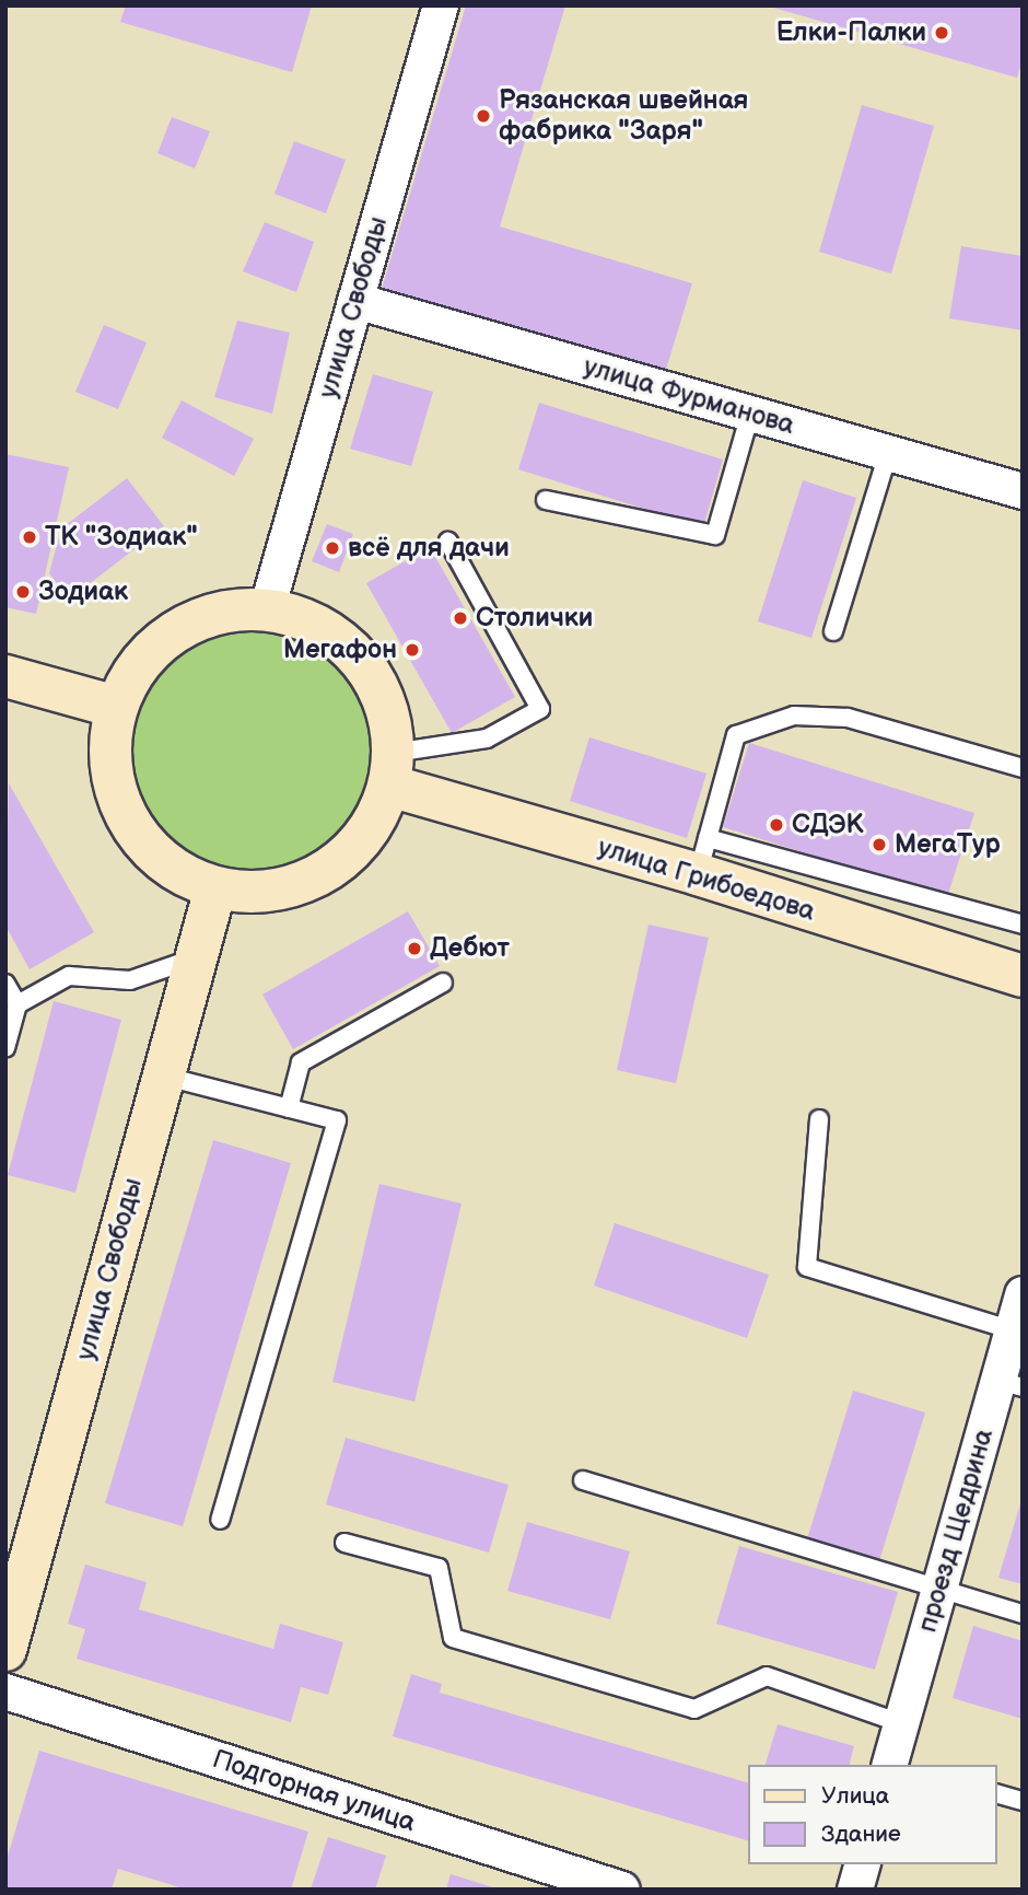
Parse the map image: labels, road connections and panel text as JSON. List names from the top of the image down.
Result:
{
  "streets": {
    "main road": ["улица Свободы", "улица Грибоедова"],
    "street": ["улица Фурманова", "проезд Щедрина", "Подгорная улица"]
  },
  "crossings": [
    ["улица Свободы", "улица Фурманова"]
  ],
  "places": [
    "Елки-Палки",
    "Рязанская швейная фабрика \"Заря\"",
    "ТК \"Зодиак\"",
    "всё для дачи",
    "Зодиак",
    "Столички",
    "Мегафон",
    "СДЭК",
    "МегаТур",
    "Дебют"
  ],
  "legend": ["Улица", "Здание"]
}
